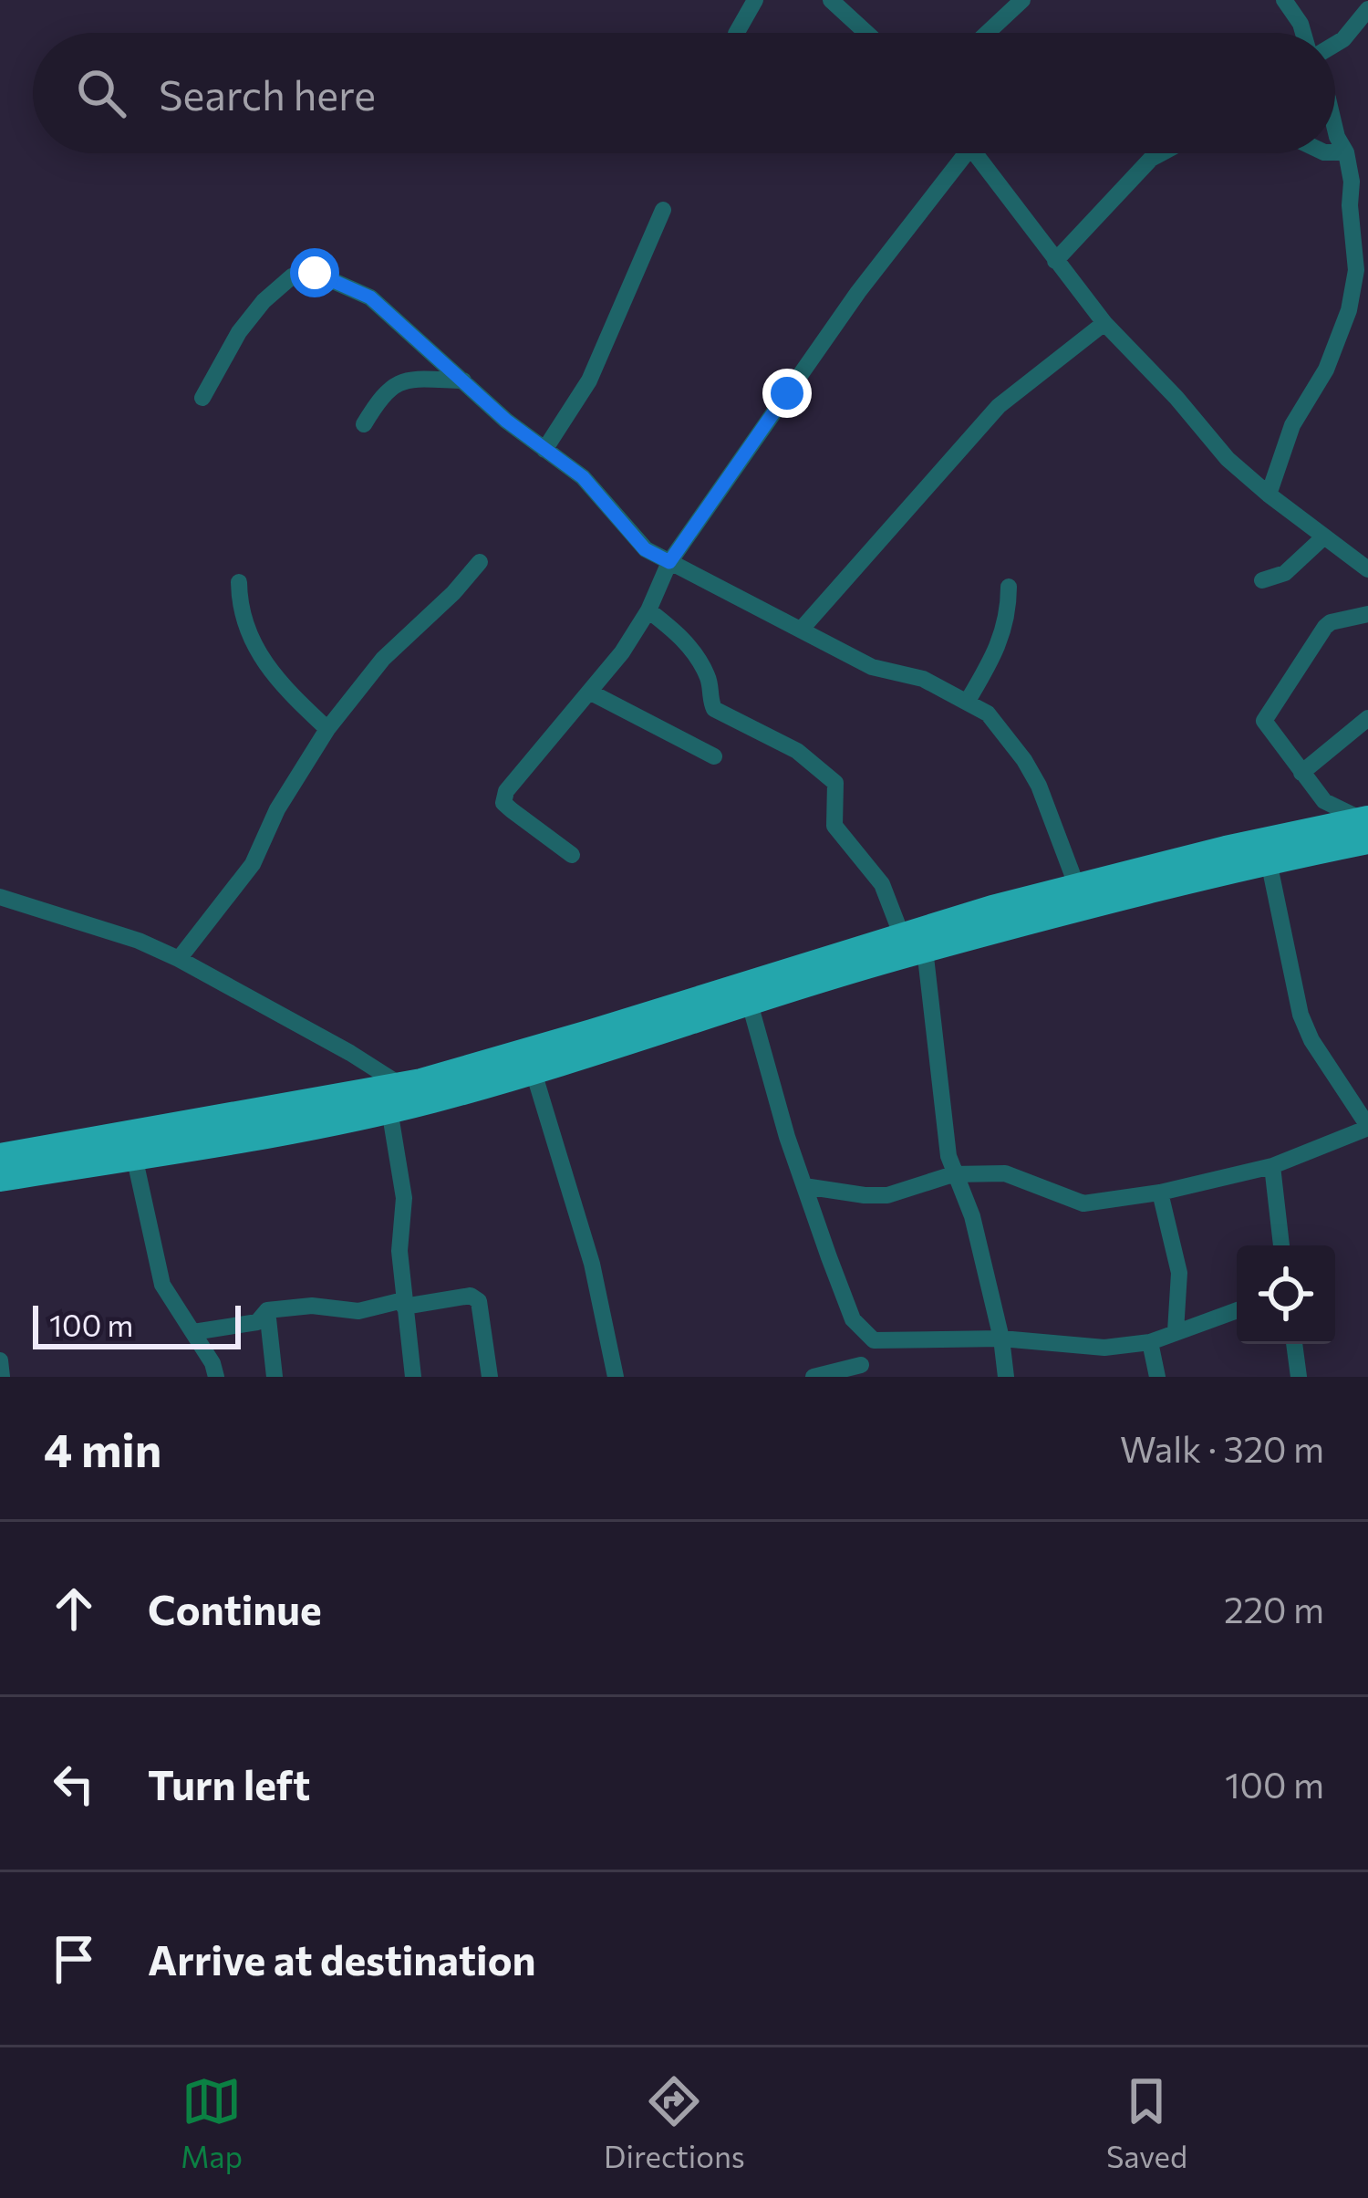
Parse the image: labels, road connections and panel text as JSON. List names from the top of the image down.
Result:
{
  "scale_bar": "100 m",
  "page": {
    "search": "Search here",
    "scale": "100 m",
    "heading": ["4 min", "Walk · 320 m"],
    "list": [
      ["Continue", "220 m"],
      ["Turn left", "100 m"],
      "Arrive at destination"
    ],
    "nav": ["Map", "Directions", "Saved"]
  }
}
